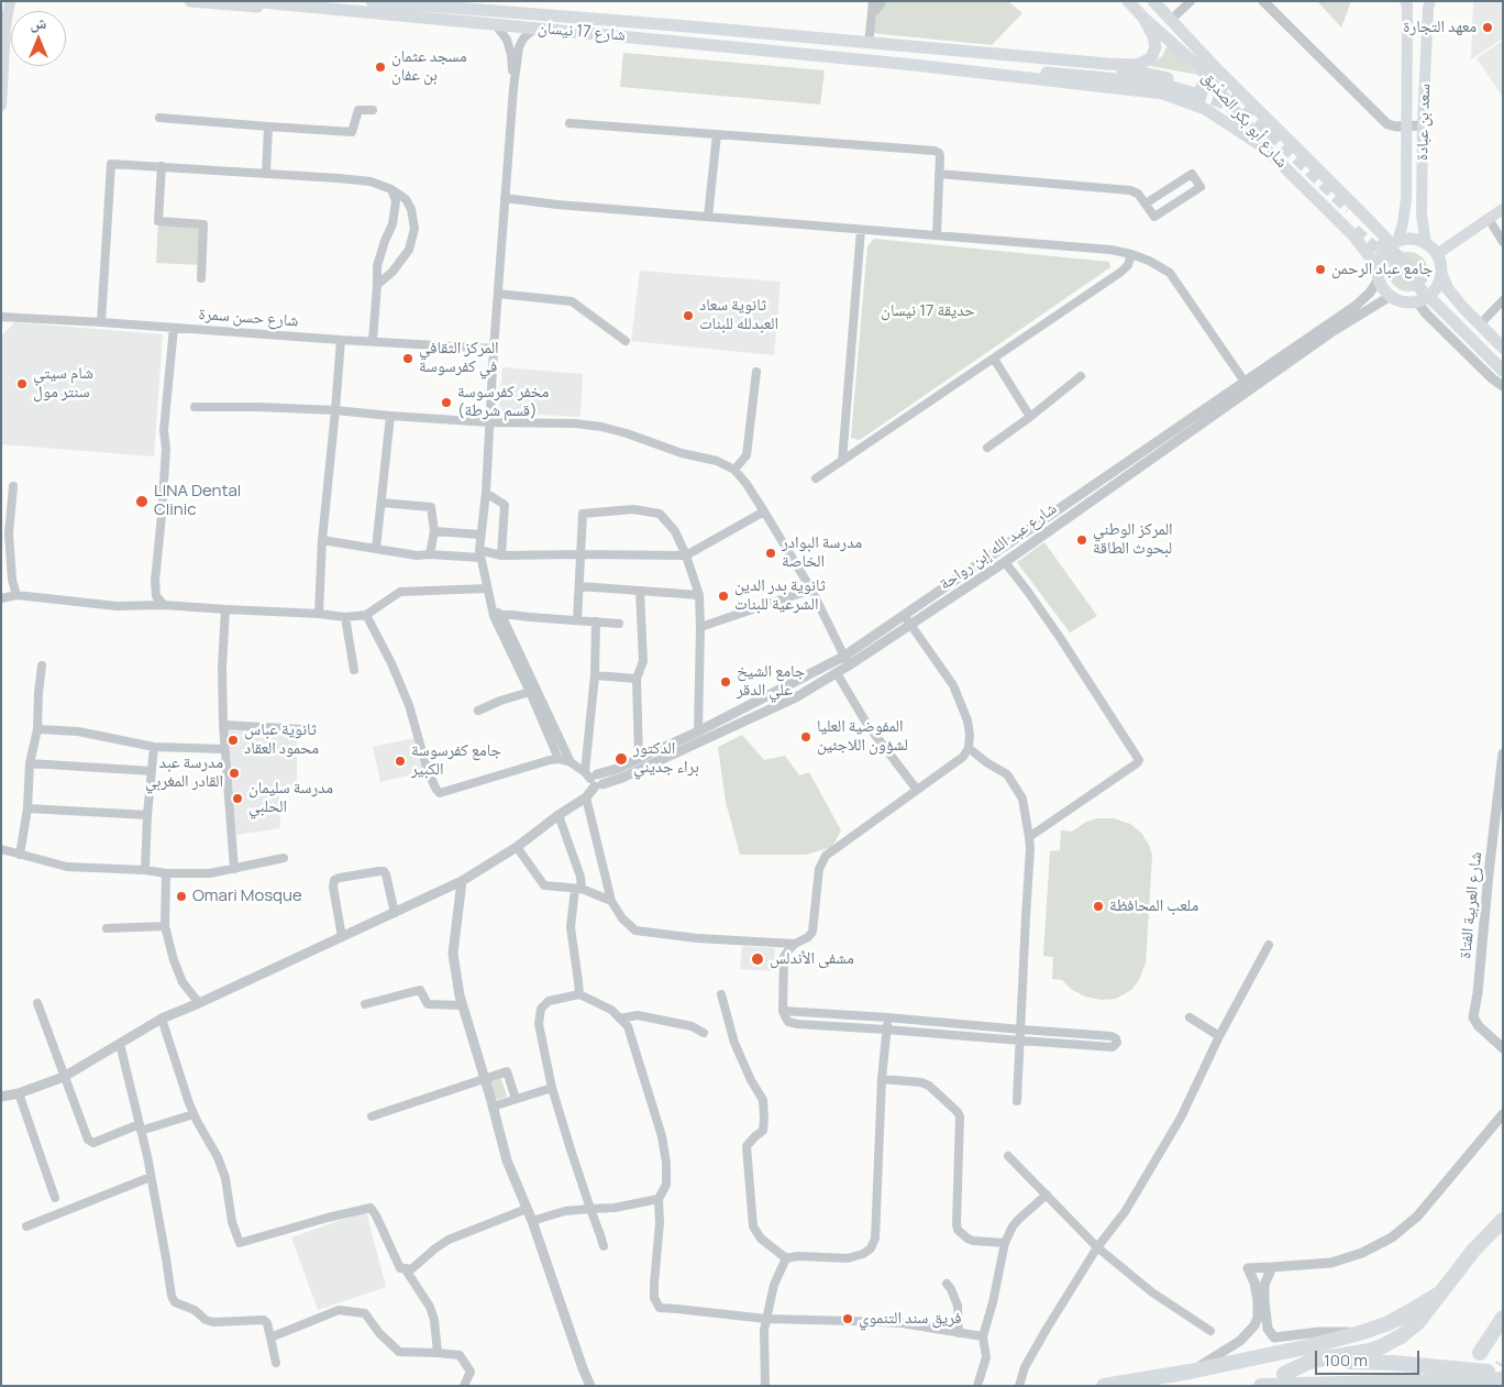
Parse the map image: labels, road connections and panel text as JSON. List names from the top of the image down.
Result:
{
  "streets": {
    "main road": ["شارع 17 نيسان", "شارع أبو بكر الصدّيق", "سعد بن عبادة"],
    "street": ["شارع حسن سمرة", "شارع عبد الله إبن رواحة", "شارع العربية الفتاة"]
  },
  "crossings": [
    ["شارع أبو بكر الصدّيق", "سعد بن عبادة"],
    ["شارع أبو بكر الصدّيق", "شارع عبد الله إبن رواحة"],
    ["سعد بن عبادة", "شارع عبد الله إبن رواحة"]
  ],
  "parks": ["حديقة 17 نيسان"],
  "places": [
    "معهد التجارة",
    "مسجد عثمان بن عفان",
    "جامع عباد الرحمن",
    "ثانوية سعاد العبدلله للبنات",
    "المركز الثقافي في كفرسوسة",
    "شام سيتي سنتر مول",
    "مخفر كفرسوسة (قسم شرطة)",
    "LINA Dental Clinic",
    "المركز الوطني لبحوث الطاقة",
    "مدرسة البوادر الخاصة",
    "ثانوية بدر الدين الشرعية للبنات",
    "جامع الشيخ علي الدقر",
    "المفوضية العليا لشؤون اللاجئين",
    "ثانوية عباس محمود العقاد",
    "الدكتور براء جديني",
    "جامع كفرسوسة الكبير",
    "مدرسة عبد القادر المغربي",
    "مدرسة سليمان الحلبي",
    "Omari Mosque",
    "ملعب المحافظة",
    "مشفى الأندلس",
    "فريق سند التنموي"
  ],
  "scale_bar": "100 m",
  "north": "top"
}
